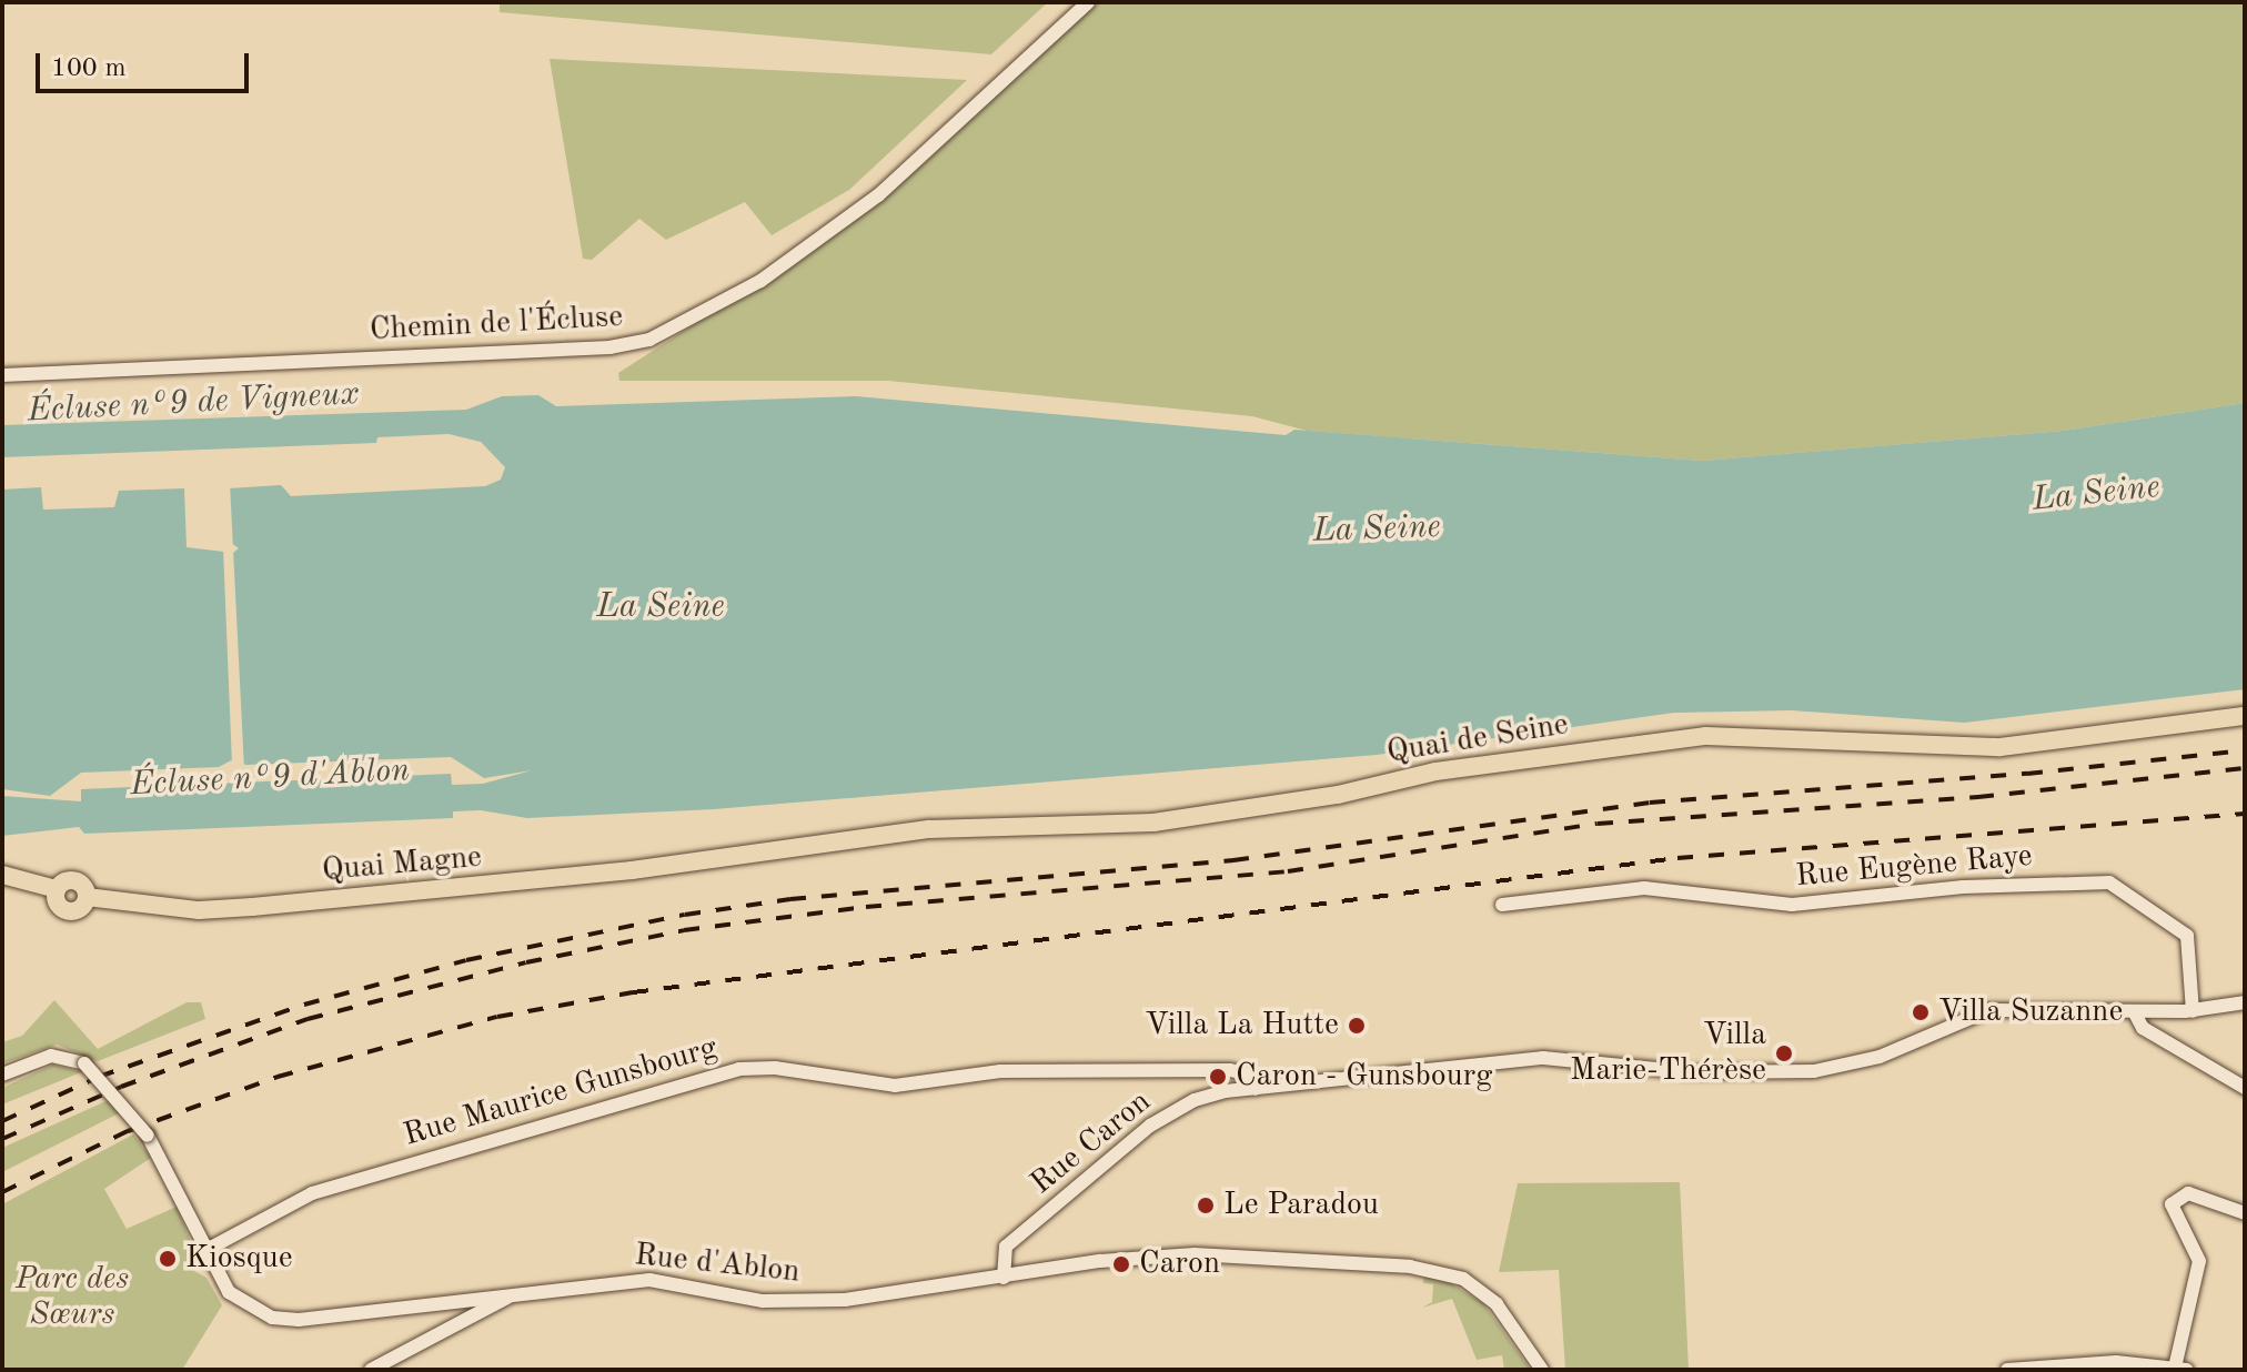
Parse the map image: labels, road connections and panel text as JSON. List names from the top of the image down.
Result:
{
  "streets": {
    "main road": ["Quai de Seine", "Quai Magne"],
    "street": [
      "Chemin de l'Écluse",
      "Rue Eugène Raye",
      "Rue Maurice Gunsbourg",
      "Rue Caron",
      "Rue d'Ablon"
    ]
  },
  "crossings": [
    ["Quai de Seine", "Quai Magne"],
    ["Rue Eugène Raye", "Rue Caron"],
    ["Rue Maurice Gunsbourg", "Rue Caron"],
    ["Rue Maurice Gunsbourg", "Rue d'Ablon"],
    ["Rue Caron", "Rue d'Ablon"]
  ],
  "water": ["Écluse n°9 de Vigneux", "La Seine", "Écluse n°9 d'Ablon"],
  "parks": ["Parc des Sœurs"],
  "places": [
    "Villa Suzanne",
    "Villa La Hutte",
    "Villa Marie-Thérèse",
    "Caron - Gunsbourg",
    "Le Paradou",
    "Kiosque",
    "Caron"
  ],
  "scale_bar": "100 m"
}
